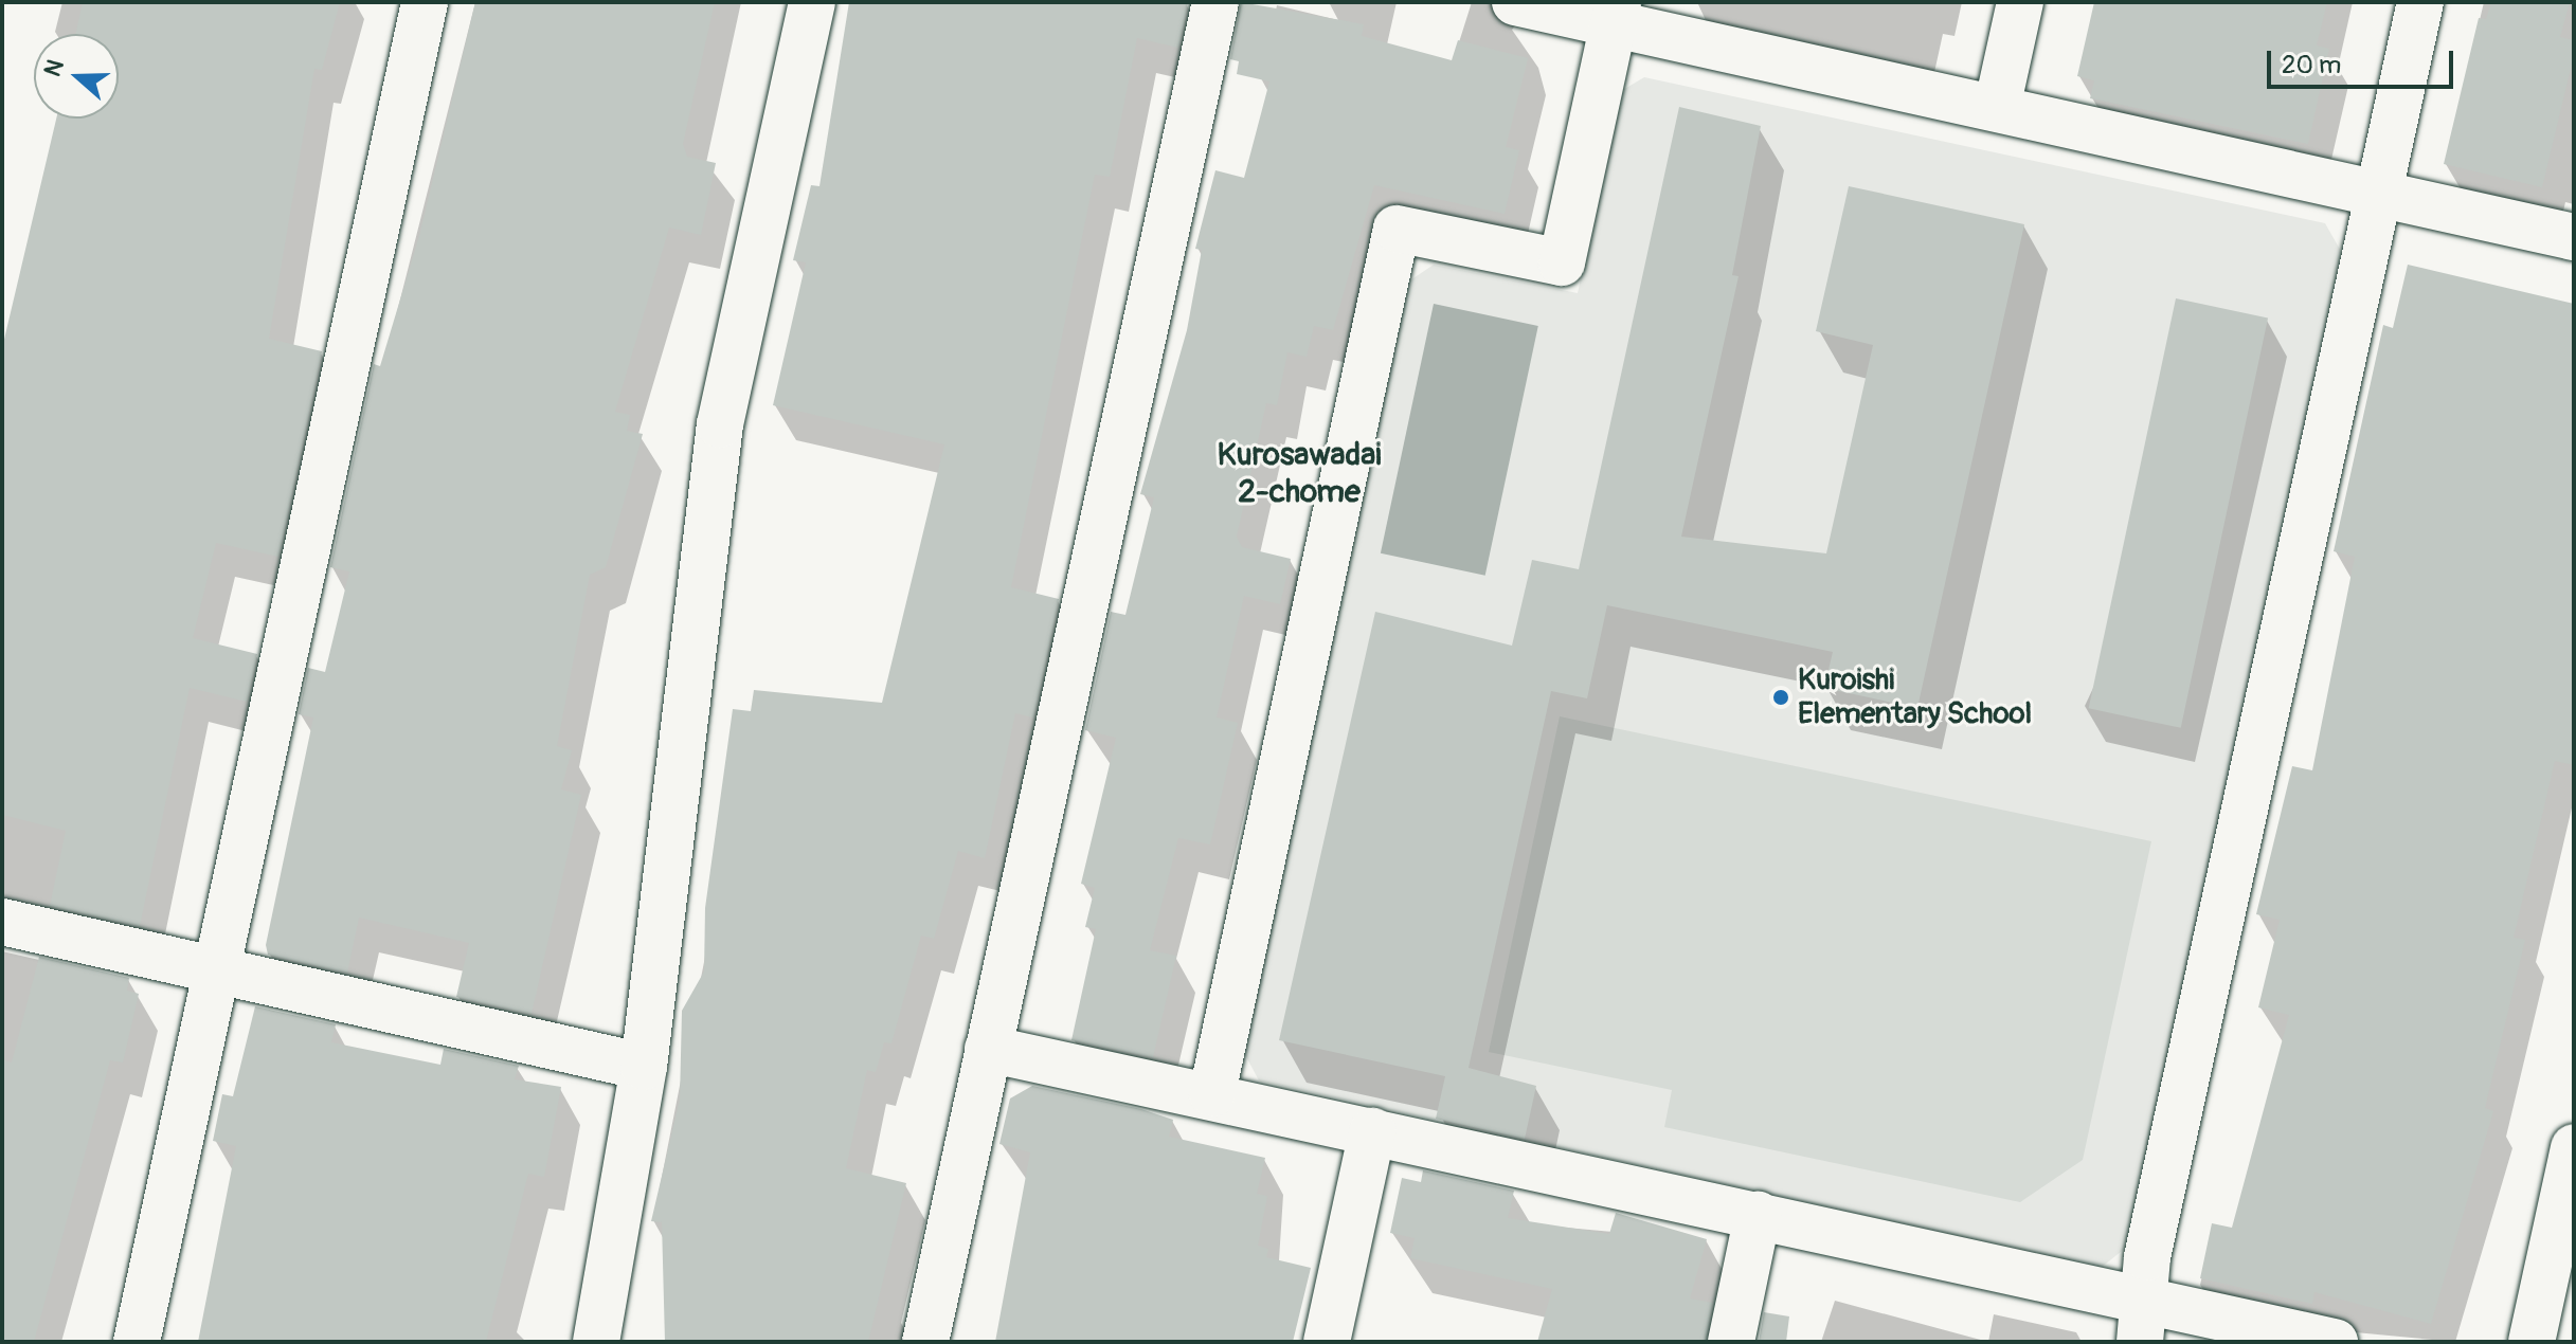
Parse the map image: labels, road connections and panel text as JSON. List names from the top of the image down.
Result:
{
  "districts": ["Kurosawadai 2-chome"],
  "places": ["Kuroishi Elementary School"],
  "scale_bar": "20 m",
  "north": "left"
}
